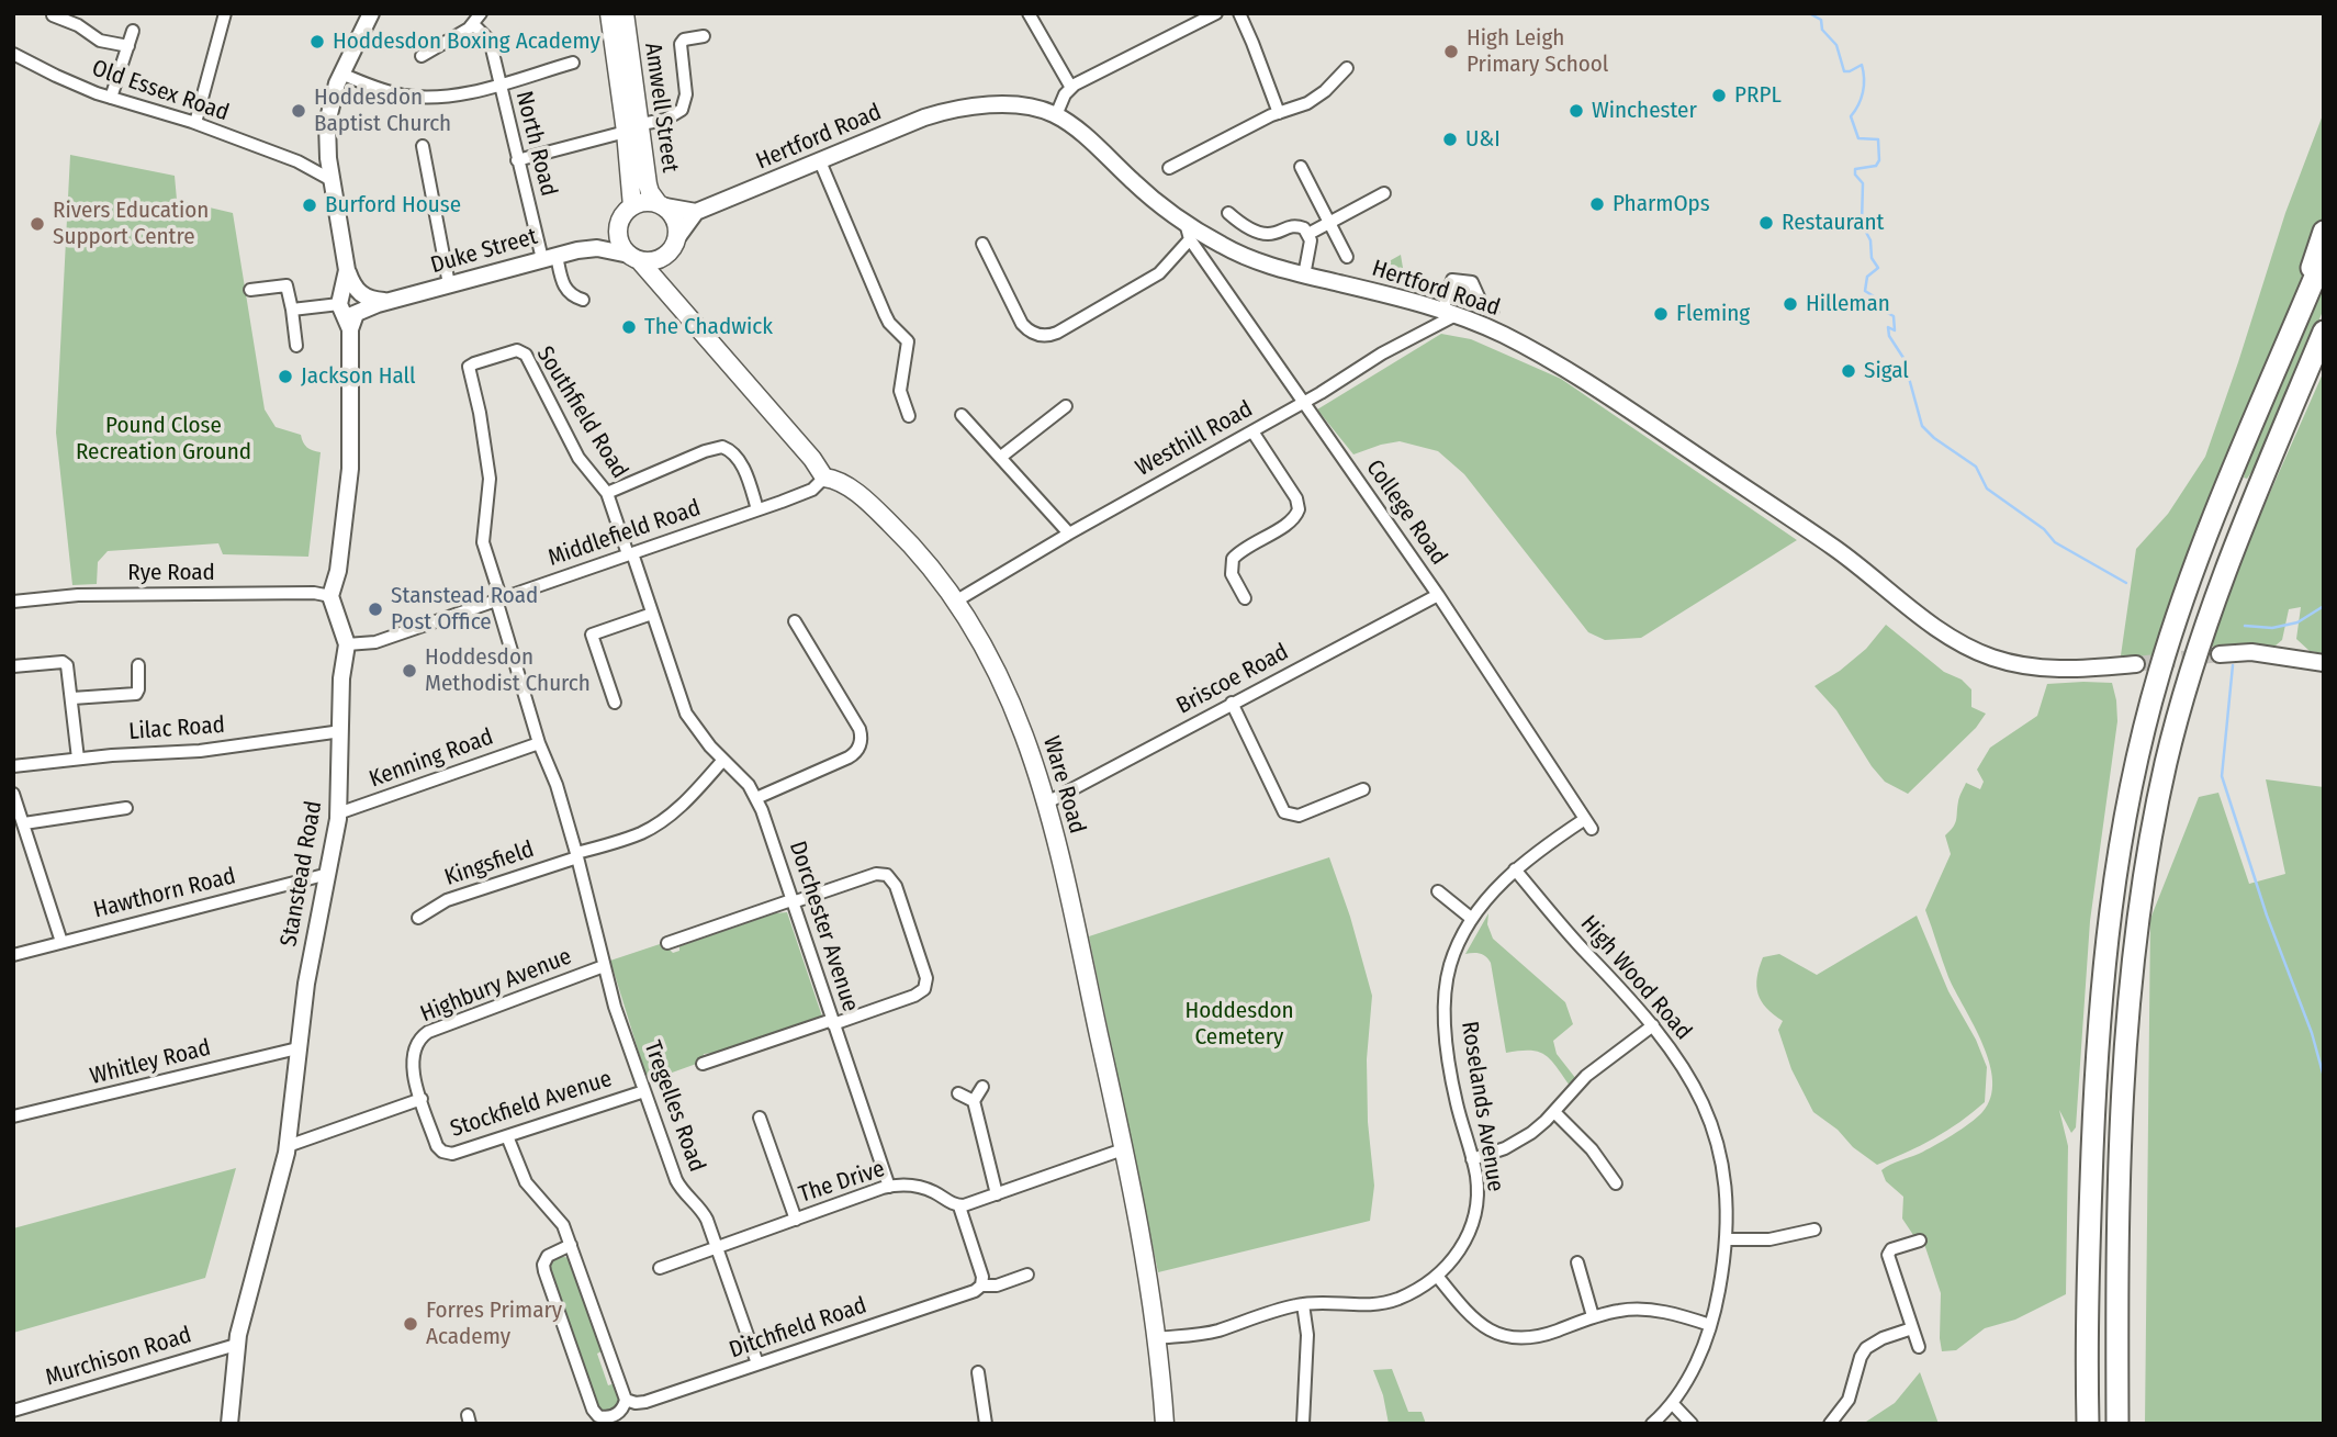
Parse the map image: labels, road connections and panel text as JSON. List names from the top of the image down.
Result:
{
  "streets": {
    "main road": [
      "Amwell Street",
      "Hertford Road",
      "Duke Street",
      "Ware Road",
      "Stanstead Road"
    ],
    "street": [
      "Old Essex Road",
      "North Road",
      "Southfield Road",
      "Westhill Road",
      "College Road",
      "Middlefield Road",
      "Rye Road",
      "Briscoe Road",
      "Lilac Road",
      "Kenning Road",
      "Kingsfield",
      "Hawthorn Road",
      "Dorchester Avenue",
      "High Wood Road",
      "Highbury Avenue",
      "Whitley Road",
      "Stockfield Avenue",
      "Tregelles Road",
      "Roselands Avenue",
      "The Drive",
      "Ditchfield Road",
      "Murchison Road"
    ]
  },
  "crossings": [
    ["Amwell Street", "Duke Street"],
    ["Amwell Street", "Ware Road"],
    ["Hertford Road", "Westhill Road"],
    ["Hertford Road", "College Road"],
    ["North Road", "Duke Street"],
    ["Duke Street", "Ware Road"],
    ["Southfield Road", "Middlefield Road"],
    ["Southfield Road", "Dorchester Avenue"],
    ["Southfield Road", "Tregelles Road"],
    ["Westhill Road", "College Road"],
    ["Westhill Road", "Ware Road"],
    ["College Road", "Briscoe Road"],
    ["College Road", "Roselands Avenue"],
    ["Middlefield Road", "Ware Road"],
    ["Middlefield Road", "Stanstead Road"],
    ["Middlefield Road", "Tregelles Road"],
    ["Rye Road", "Stanstead Road"],
    ["Briscoe Road", "Ware Road"],
    ["Lilac Road", "Stanstead Road"],
    ["Kenning Road", "Stanstead Road"],
    ["Kenning Road", "Tregelles Road"],
    ["Ware Road", "Roselands Avenue"],
    ["Kingsfield", "Dorchester Avenue"],
    ["Kingsfield", "Tregelles Road"],
    ["Stanstead Road", "Hawthorn Road"],
    ["Stanstead Road", "Whitley Road"],
    ["Stanstead Road", "Murchison Road"],
    ["Dorchester Avenue", "The Drive"],
    ["High Wood Road", "Roselands Avenue"],
    ["Highbury Avenue", "Stockfield Avenue"],
    ["Highbury Avenue", "Tregelles Road"],
    ["Stockfield Avenue", "Tregelles Road"],
    ["Tregelles Road", "The Drive"],
    ["Tregelles Road", "Ditchfield Road"]
  ],
  "parks": ["Pound Close Recreation Ground", "Hoddesdon Cemetery"],
  "places": [
    "Hoddesdon Boxing Academy",
    "High Leigh Primary School",
    "PRPL",
    "Hoddesdon Baptist Church",
    "Winchester",
    "U&I",
    "PharmOps",
    "Burford House",
    "Restaurant",
    "Rivers Education Support Centre",
    "Hilleman",
    "Fleming",
    "The Chadwick",
    "Sigal",
    "Jackson Hall",
    "Stanstead Road Post Office",
    "Hoddesdon Methodist Church",
    "Forres Primary Academy"
  ]
}
